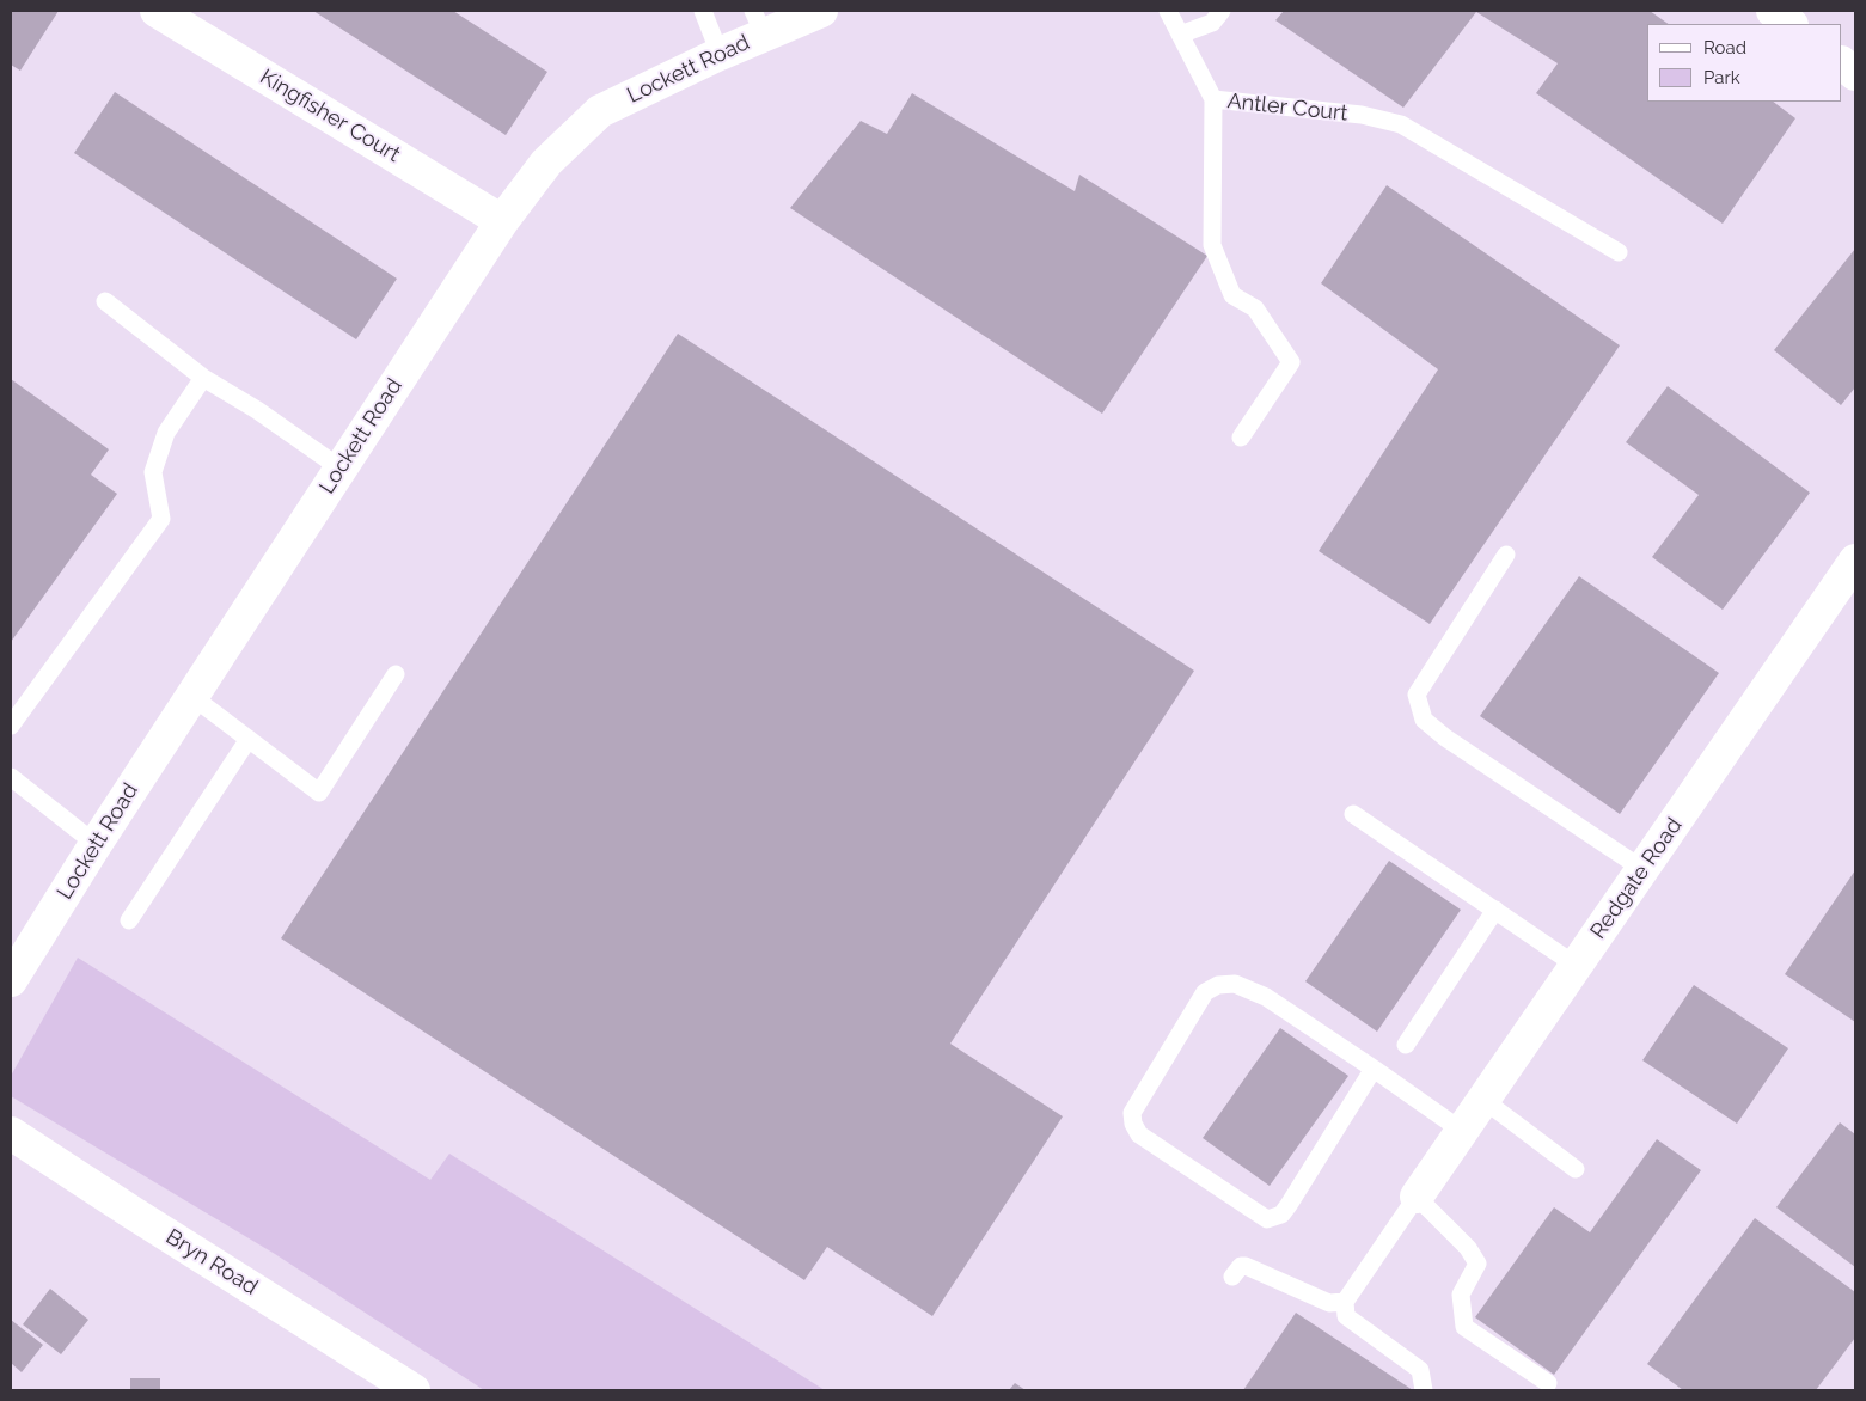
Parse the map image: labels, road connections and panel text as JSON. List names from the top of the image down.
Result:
{
  "streets": {
    "street": [
      "Lockett Road",
      "Kingfisher Court",
      "Redgate Road",
      "Bryn Road"
    ],
    "lane": ["Antler Court"]
  },
  "crossings": [
    ["Lockett Road", "Kingfisher Court"]
  ],
  "legend": ["Road", "Park"]
}
